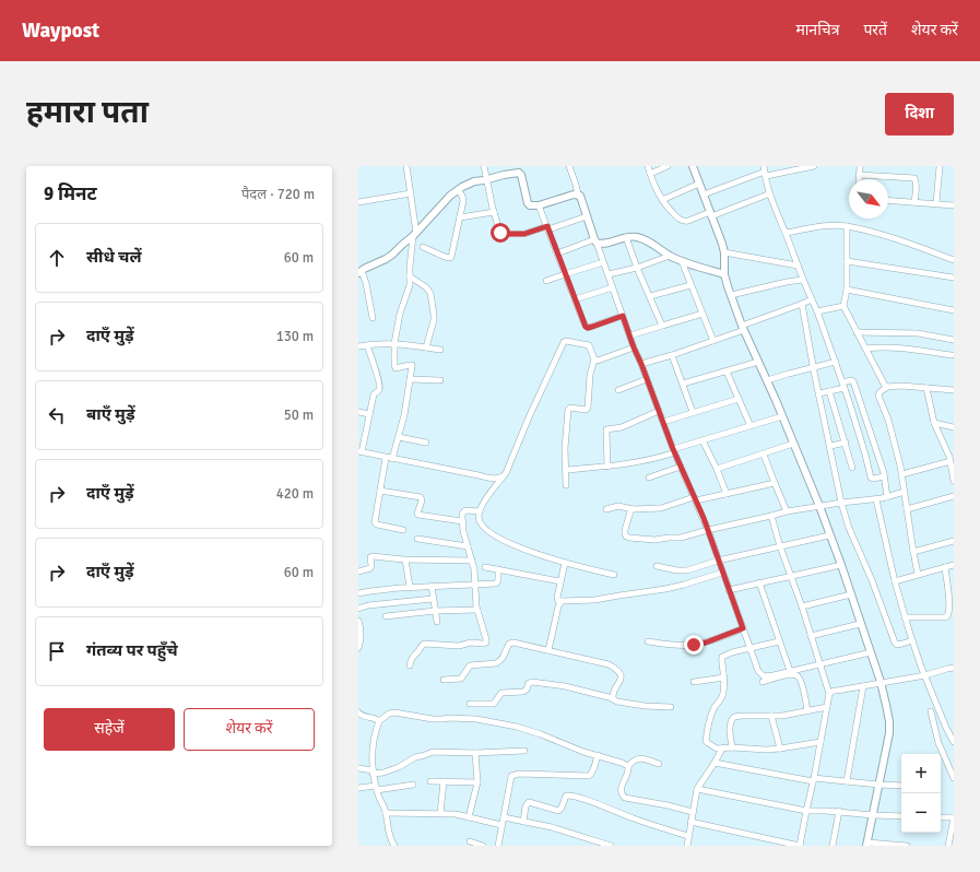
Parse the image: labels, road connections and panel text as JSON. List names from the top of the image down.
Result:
{
  "north": "bottom right",
  "page": {
    "header": "Waypost",
    "nav": ["मानचित्र", "परतें", "शेयर करें"],
    "buttons": [
      "दिशा",
      ["सहेजें", "शेयर करें"]
    ],
    "title": "हमारा पता",
    "heading": ["9 मिनट", "पैदल · 720 m"],
    "list": [
      ["सीधे चलें", "60 m"],
      ["दाएँ मुड़ें", "130 m"],
      ["बाएँ मुड़ें", "50 m"],
      ["दाएँ मुड़ें", "420 m"],
      ["दाएँ मुड़ें", "60 m"],
      "गंतव्य पर पहुँचे"
    ],
    "map_buttons": ["+", "−"]
  }
}
